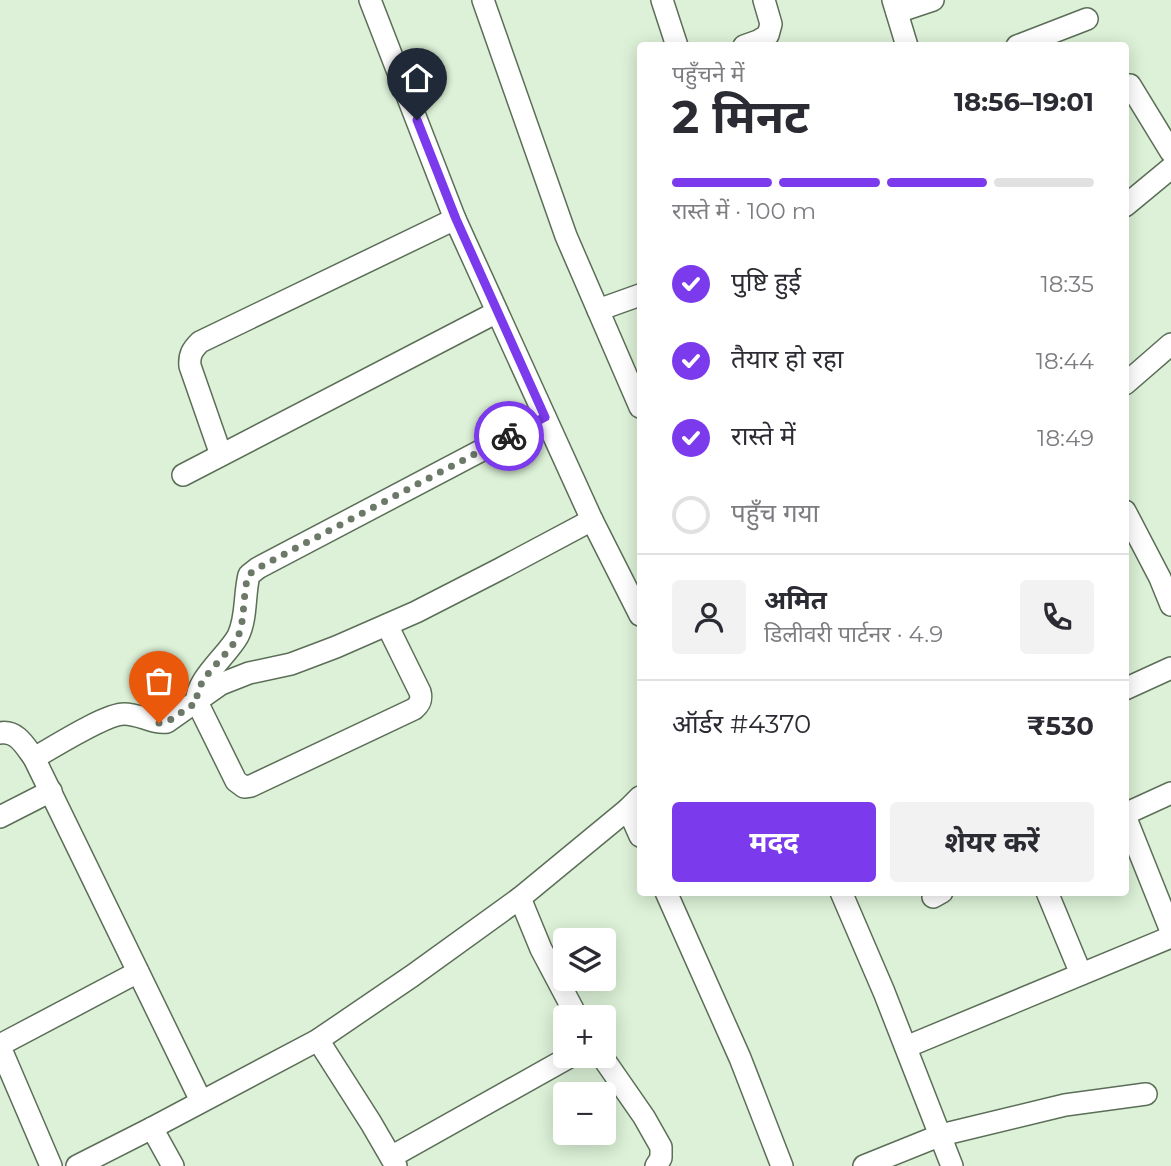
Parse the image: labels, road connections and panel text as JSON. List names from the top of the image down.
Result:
{
  "page": {
    "heading": ["2 मिनट", "पहुँचने में", "18:56–19:01"],
    "panel": [
      "अमित",
      "डिलीवरी पार्टनर · 4.9",
      "ऑर्डर #4370",
      "₹530"
    ],
    "bar": "रास्ते में · 100 m",
    "list": [
      ["पुष्टि हुई", "18:35"],
      ["तैयार हो रहा", "18:44"],
      ["रास्ते में", "18:49"],
      "पहुँच गया"
    ],
    "buttons": ["मदद", "शेयर करें"],
    "map_buttons": ["+", "−"]
  }
}
